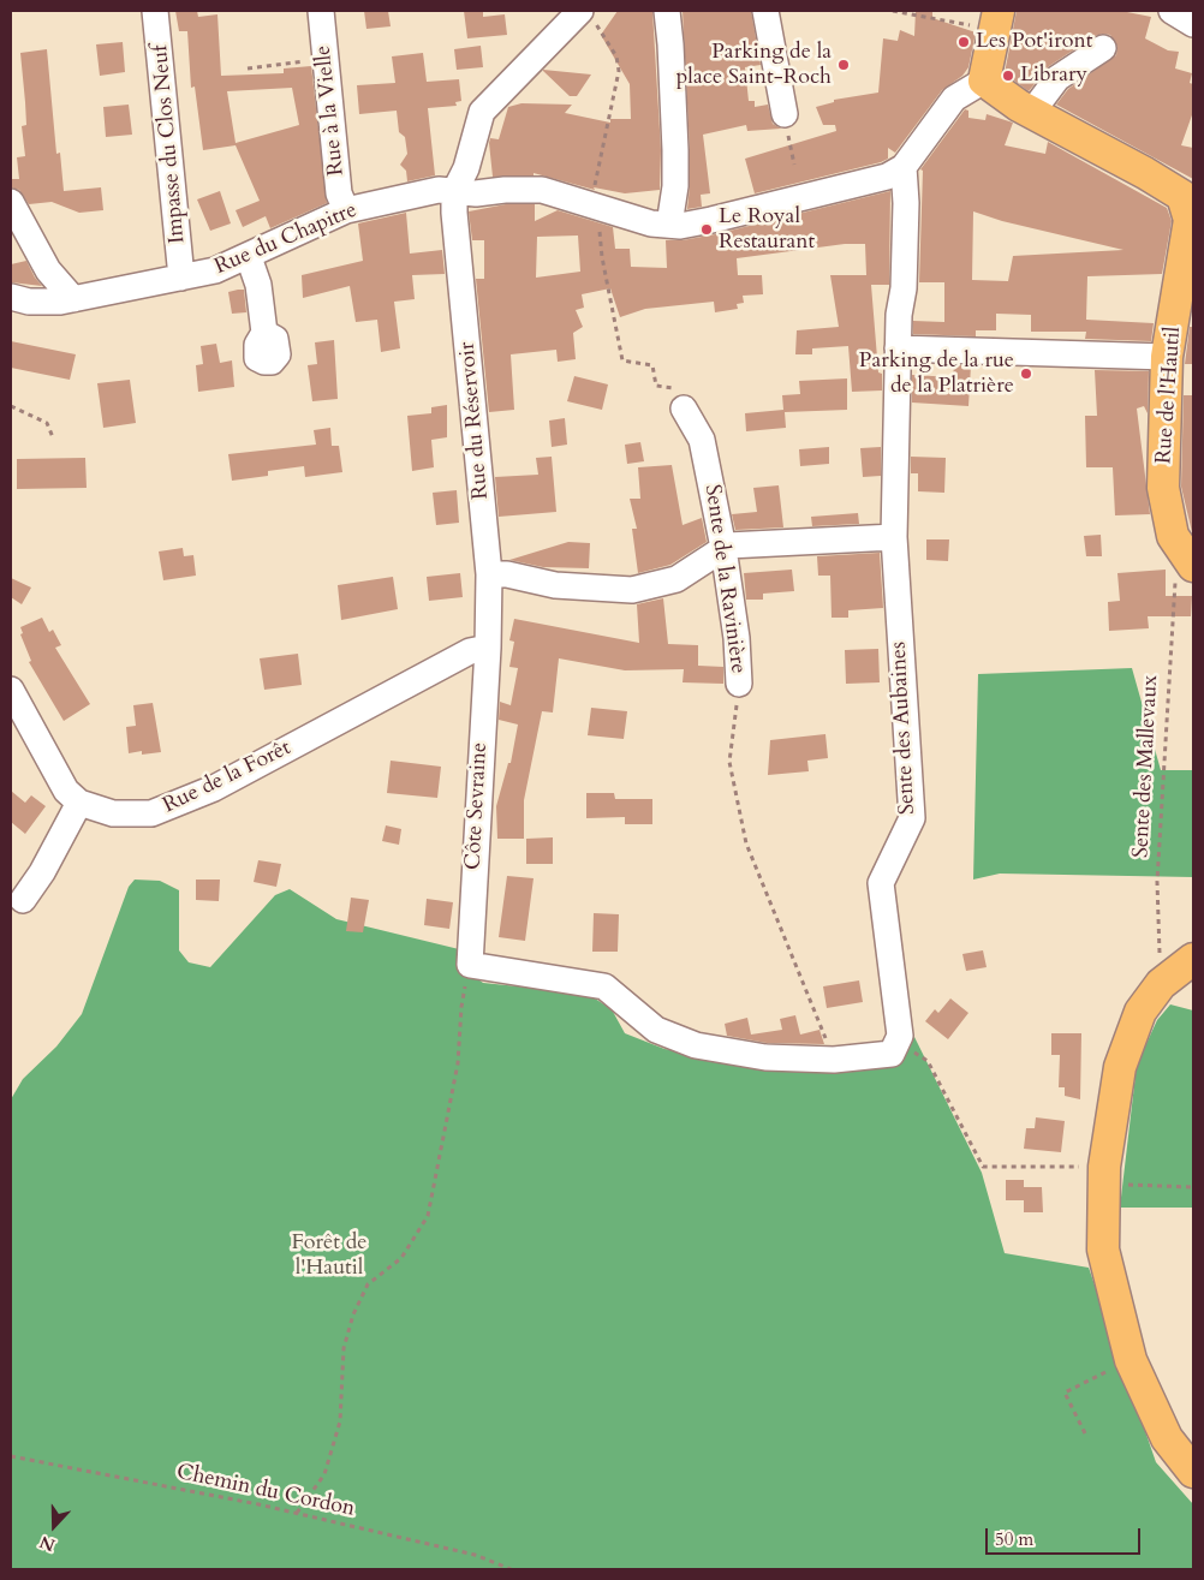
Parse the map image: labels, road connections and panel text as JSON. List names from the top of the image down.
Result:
{
  "streets": {
    "main road": ["Rue de l'Hautil"],
    "street": [
      "Rue à la Vielle",
      "Impasse du Clos Neuf",
      "Rue du Chapitre",
      "Rue du Réservoir",
      "Sente de la Ravinière",
      "Sente des Aubaines",
      "Rue de la Forêt",
      "Côte Sevraine"
    ],
    "path": ["Sente des Mallevaux", "Chemin du Cordon"]
  },
  "crossings": [
    ["Rue à la Vielle", "Rue du Chapitre"],
    ["Impasse du Clos Neuf", "Rue du Chapitre"],
    ["Rue du Chapitre", "Rue du Réservoir"],
    ["Rue du Chapitre", "Sente des Aubaines"],
    ["Rue de l'Hautil", "Sente des Mallevaux"],
    ["Rue du Réservoir", "Rue de la Forêt"],
    ["Rue du Réservoir", "Côte Sevraine"],
    ["Rue de la Forêt", "Côte Sevraine"]
  ],
  "parks": ["Forêt de l'Hautil"],
  "places": [
    "Les Pot'iront",
    "Parking de la place Saint-Roch",
    "Library",
    "Le Royal Restaurant",
    "Parking de la rue de la Platrière"
  ],
  "scale_bar": "50 m",
  "north": "bottom"
}
